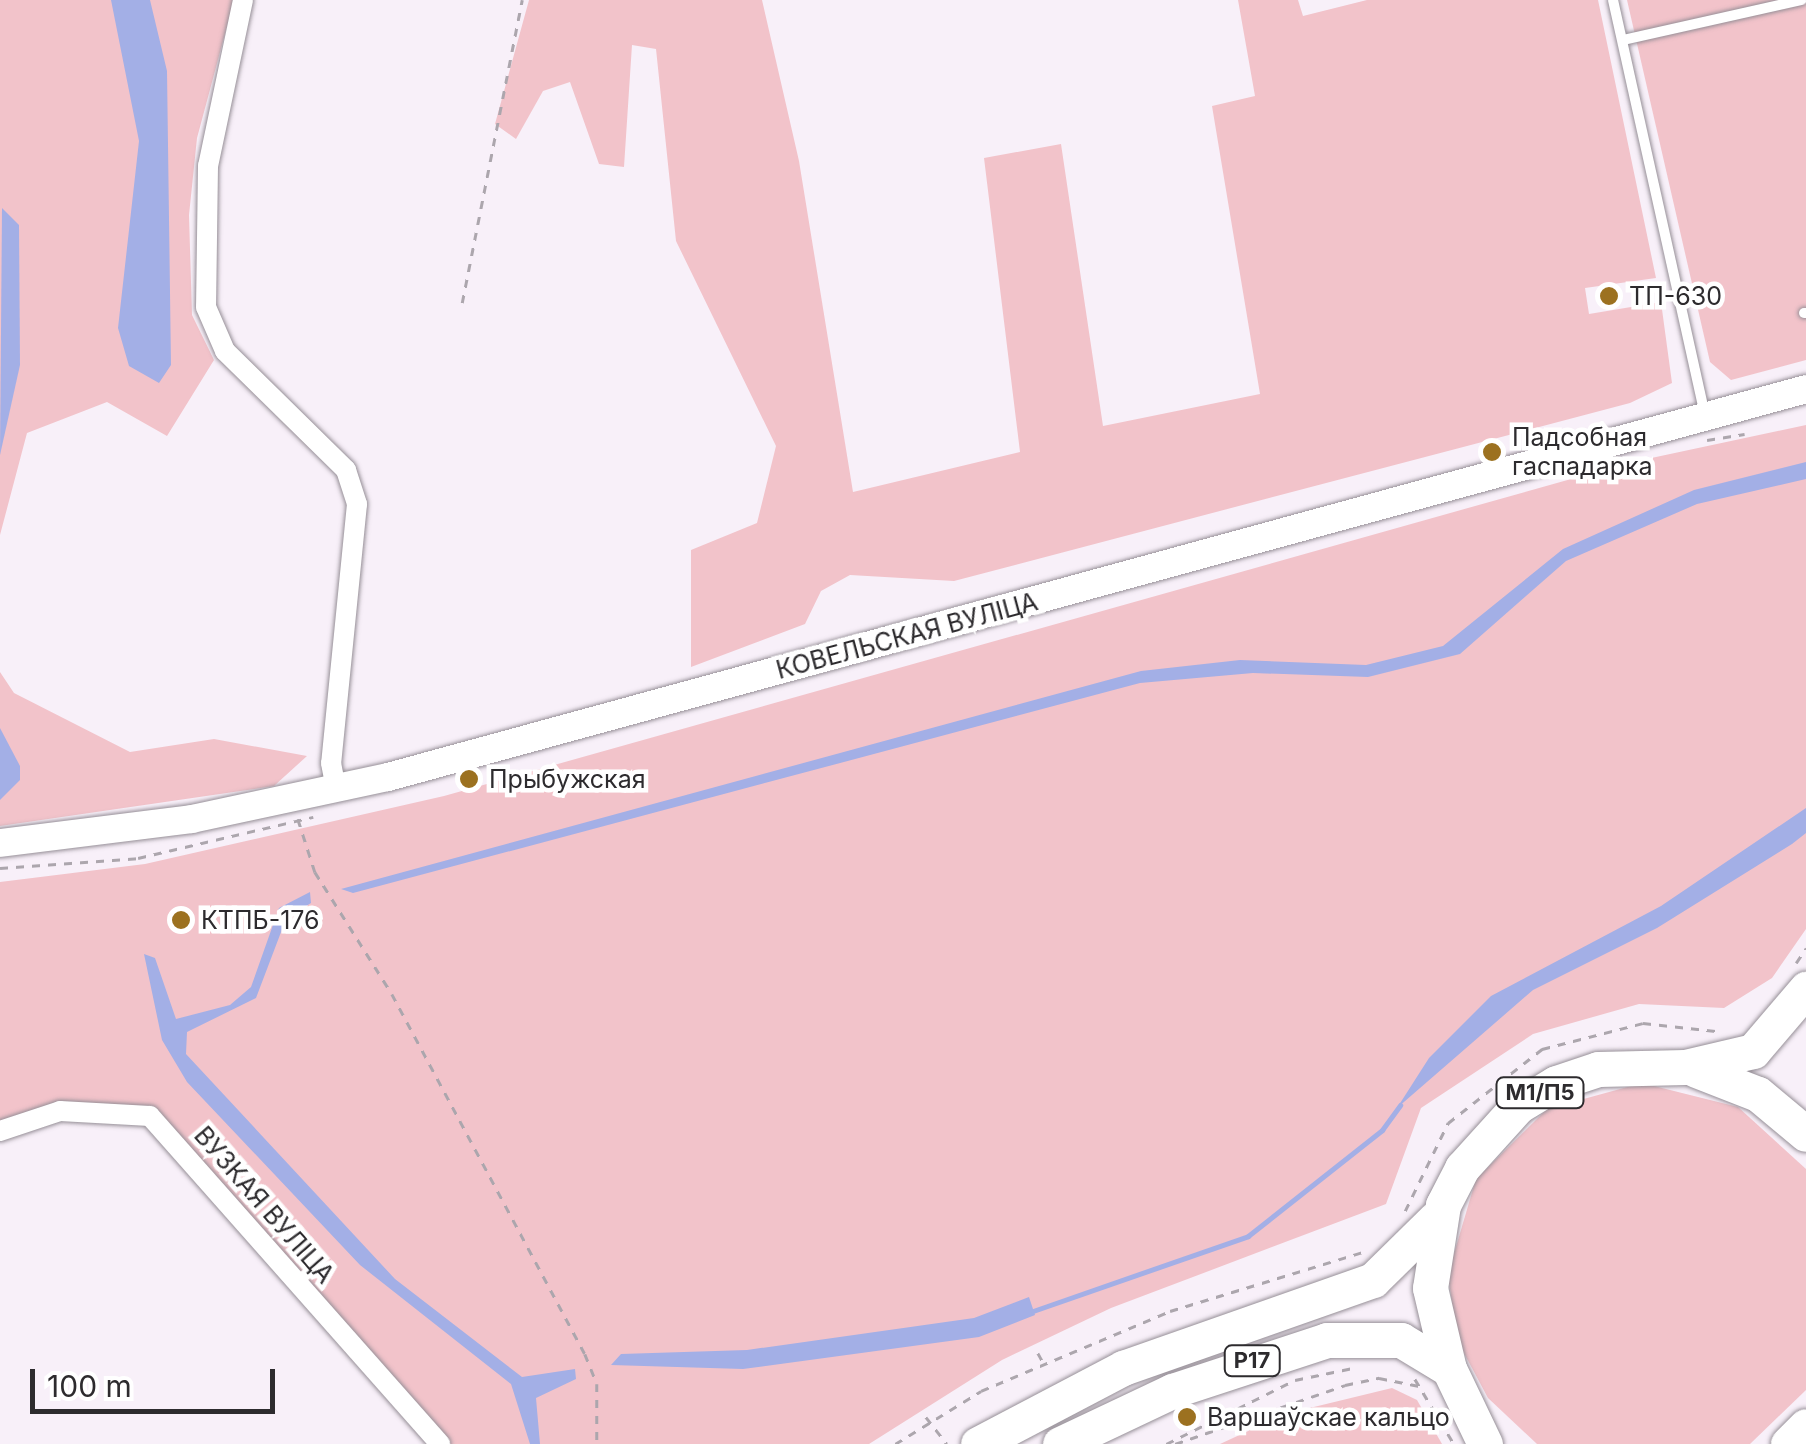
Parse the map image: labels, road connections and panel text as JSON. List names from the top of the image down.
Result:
{
  "streets": {
    "highway": ["М1/П5", "Р17"],
    "main road": ["КОВЕЛЬСКАЯ ВУЛІЦА"],
    "street": ["ВУЗКАЯ ВУЛІЦА"]
  },
  "crossings": [
    ["М1/П5", "Р17"]
  ],
  "places": [
    "ТП-630",
    "Падсобная гаспадарка",
    "Прыбужская",
    "КТПБ-176",
    "Варшаўскае кальцо"
  ],
  "scale_bar": "100 m"
}
